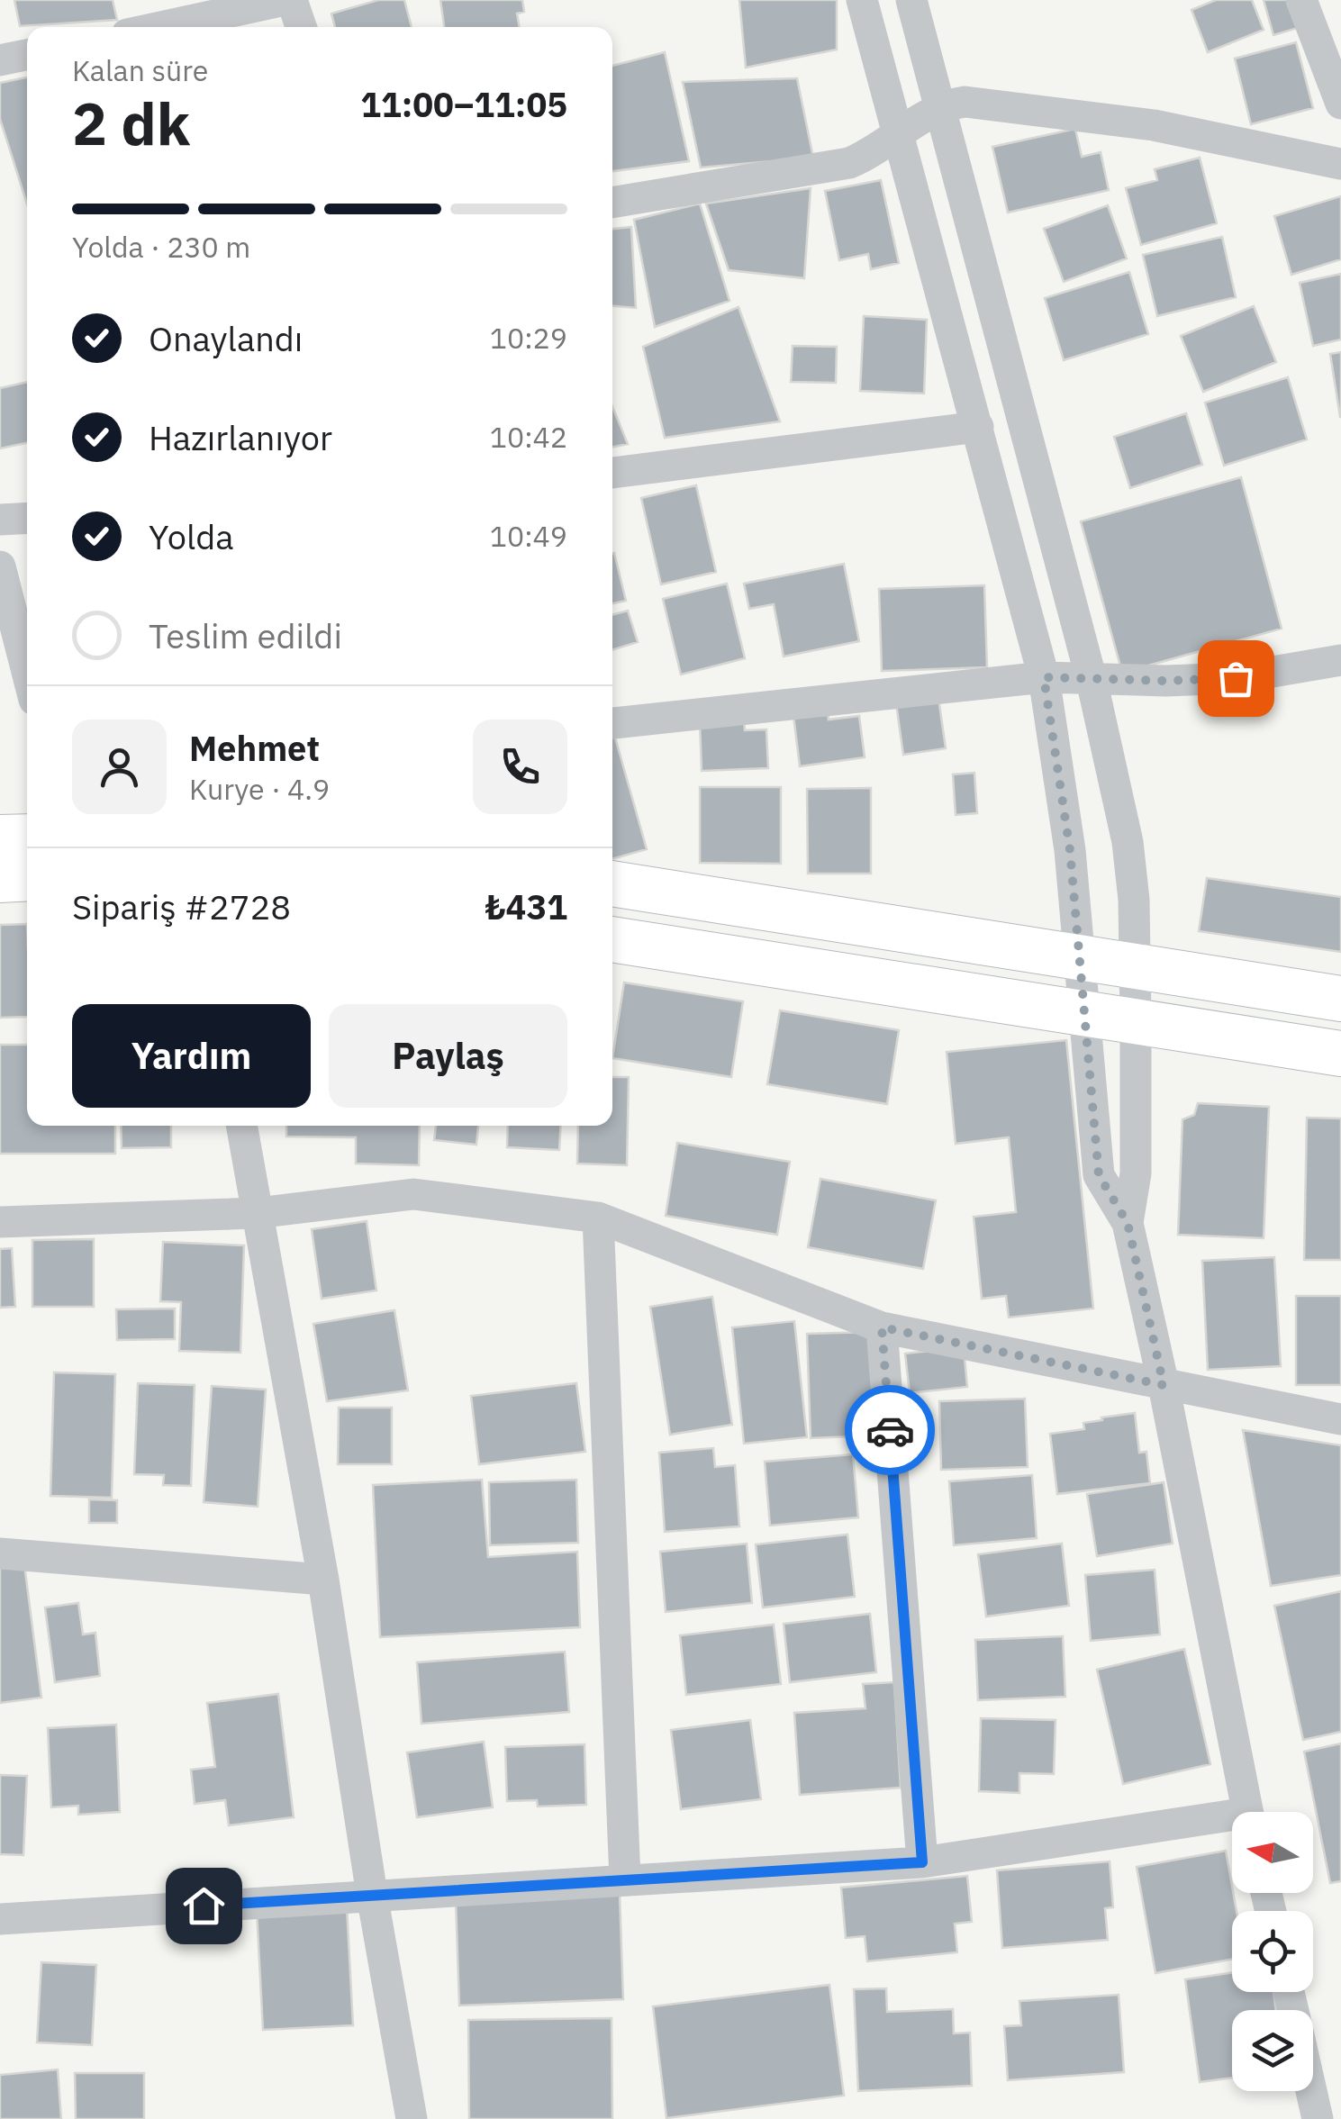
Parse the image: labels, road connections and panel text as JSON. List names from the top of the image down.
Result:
{
  "north": "left",
  "page": {
    "heading": ["2 dk", "Kalan süre", "11:00–11:05"],
    "panel": [
      "Mehmet",
      "Kurye · 4.9",
      "Sipariş #2728",
      "₺431"
    ],
    "bar": "Yolda · 230 m",
    "list": [
      ["Onaylandı", "10:29"],
      ["Hazırlanıyor", "10:42"],
      ["Yolda", "10:49"],
      "Teslim edildi"
    ],
    "buttons": ["Yardım", "Paylaş"]
  }
}
